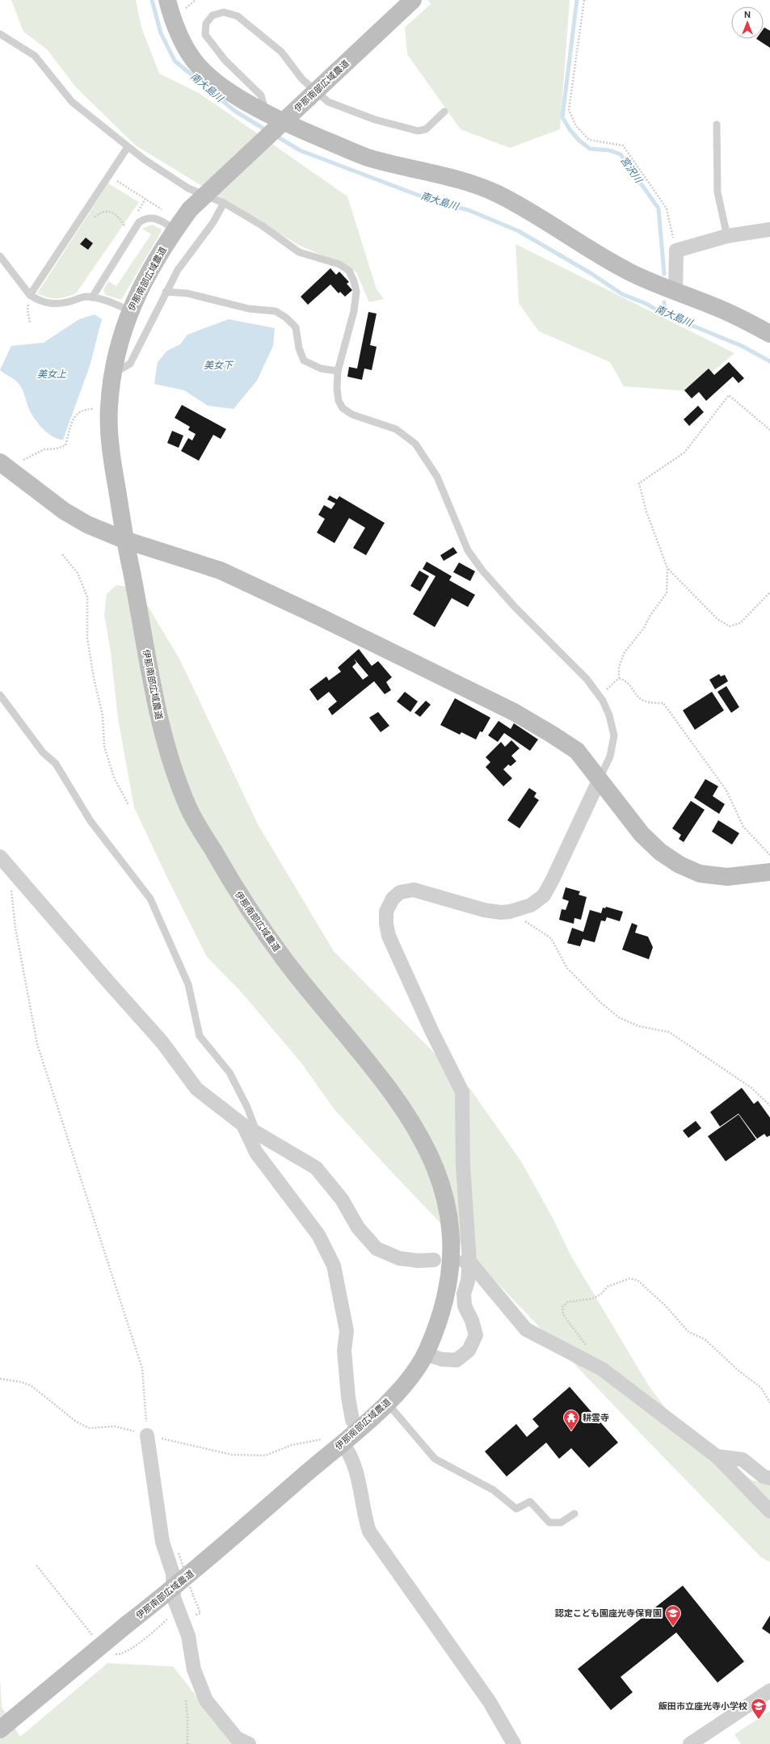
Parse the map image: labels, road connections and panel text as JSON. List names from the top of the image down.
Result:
{
  "streets": {
    "street": ["伊那南部広域農道"]
  },
  "water": [
    "南大島川",
    "宮沢川",
    "美女下",
    "美女上"
  ],
  "places": {
    "temple": ["耕雲寺"],
    "school or university": ["認定こども園座光寺保育園", "飯田市立座光寺小学校"]
  },
  "north": "top"
}
